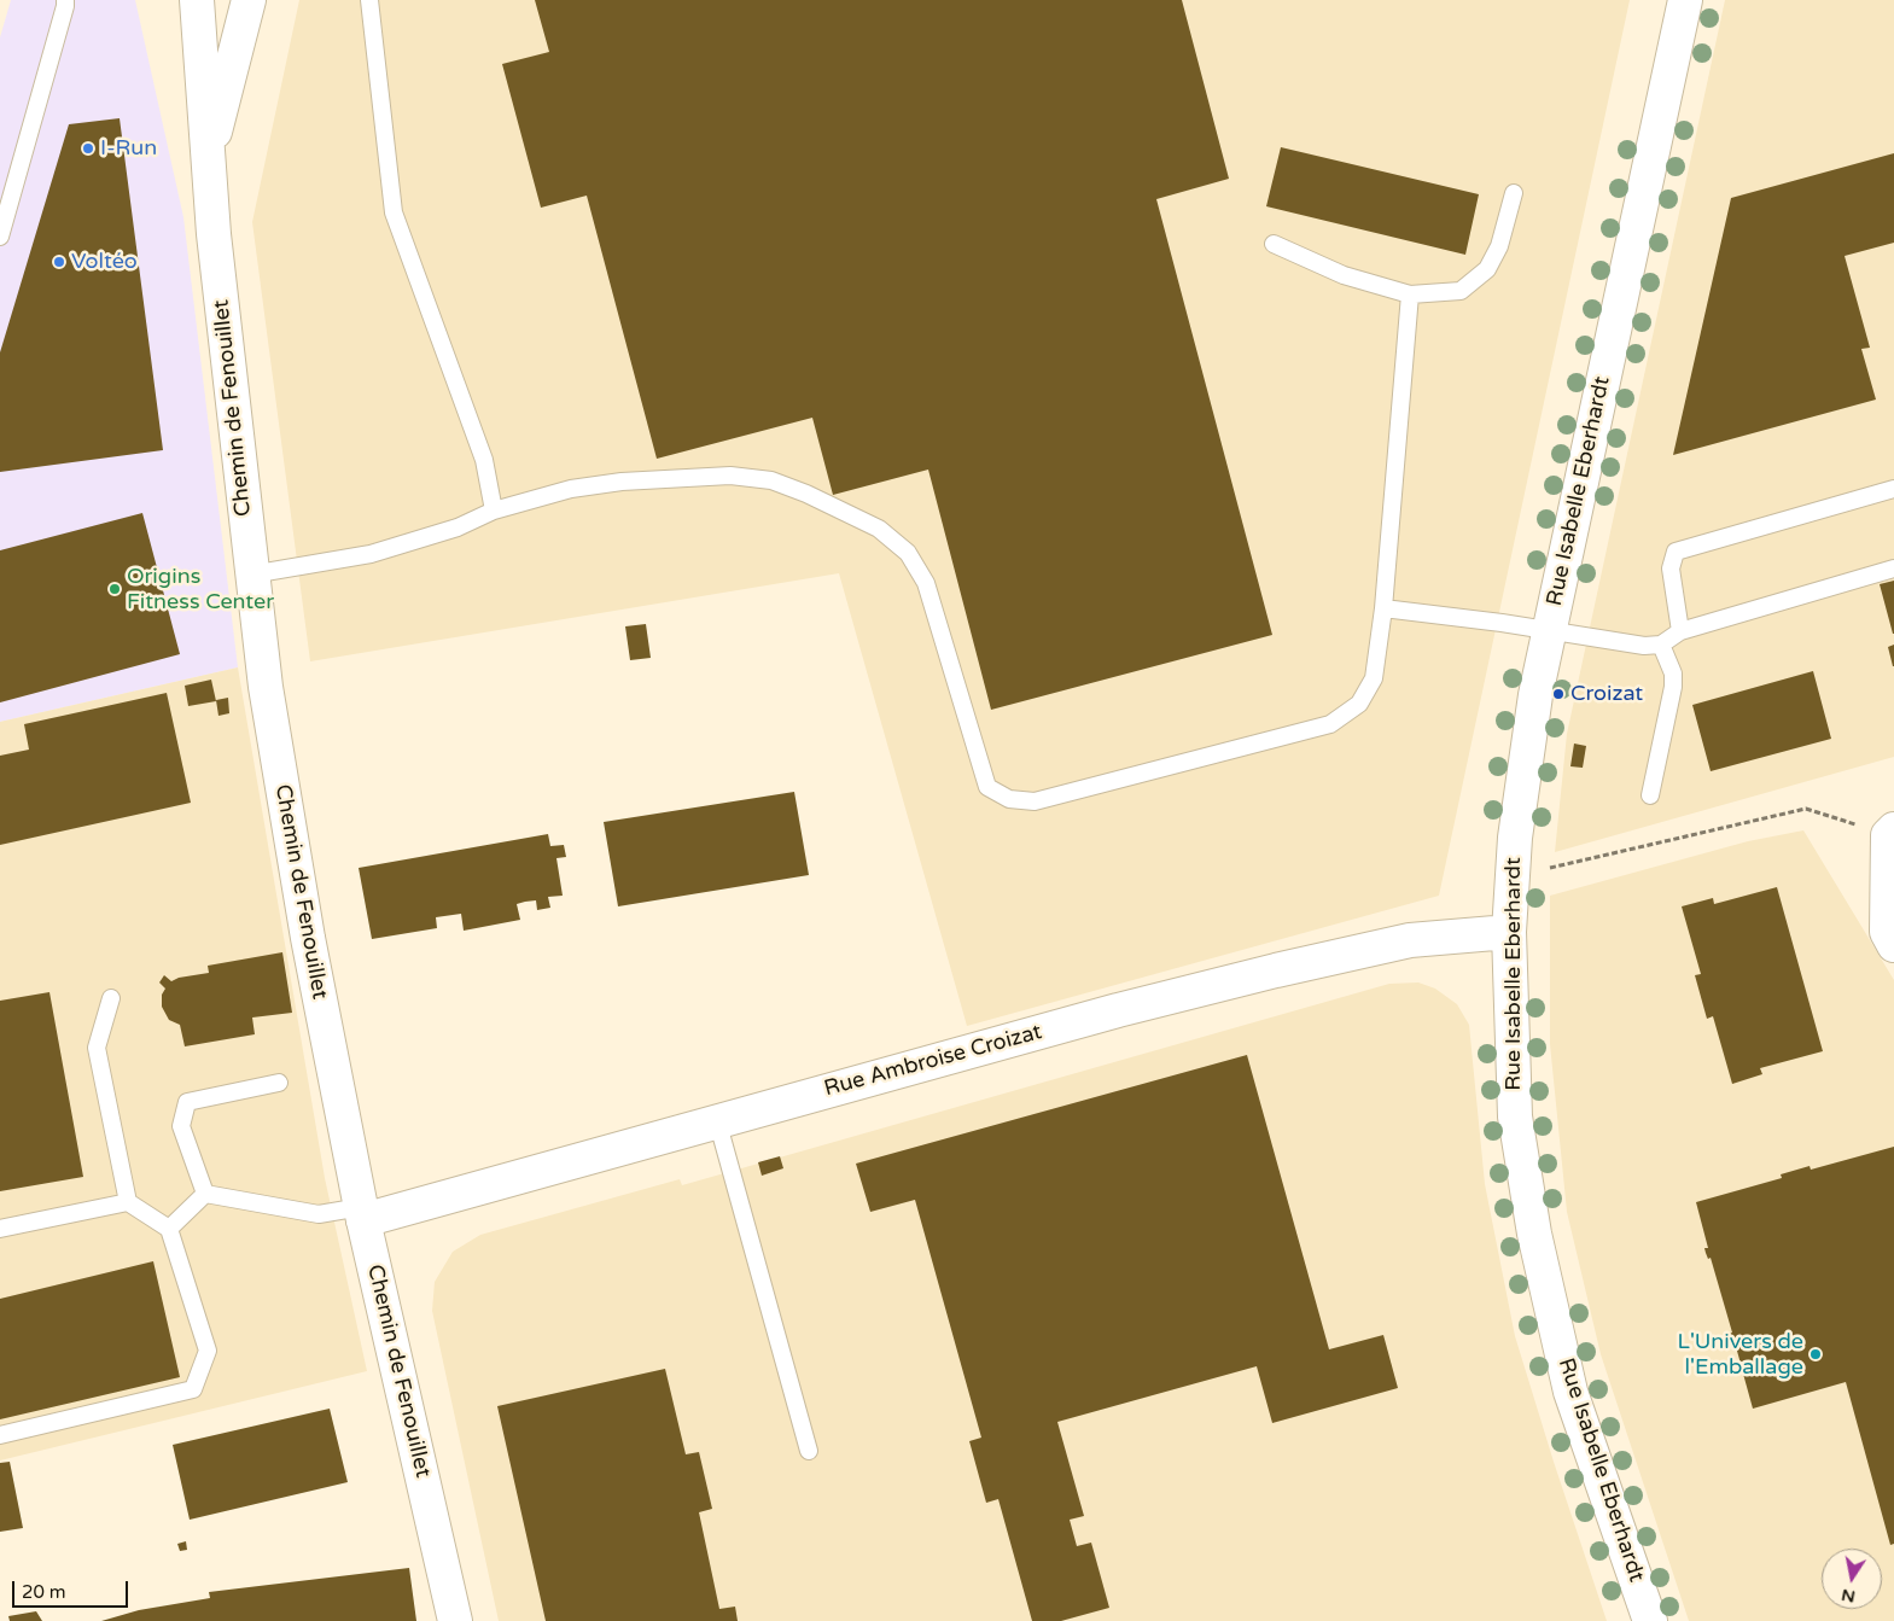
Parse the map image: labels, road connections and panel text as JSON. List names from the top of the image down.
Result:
{
  "streets": {
    "street": ["Chemin de Fenouillet", "Rue Isabelle Eberhardt", "Rue Ambroise Croizat"]
  },
  "crossings": [
    ["Chemin de Fenouillet", "Rue Ambroise Croizat"],
    ["Rue Isabelle Eberhardt", "Rue Ambroise Croizat"]
  ],
  "places": [
    "I-Run",
    "Voltéo",
    "Origins Fitness Center",
    "Croizat",
    "L'Univers de l'Emballage"
  ],
  "scale_bar": "20 m",
  "north": "bottom"
}
